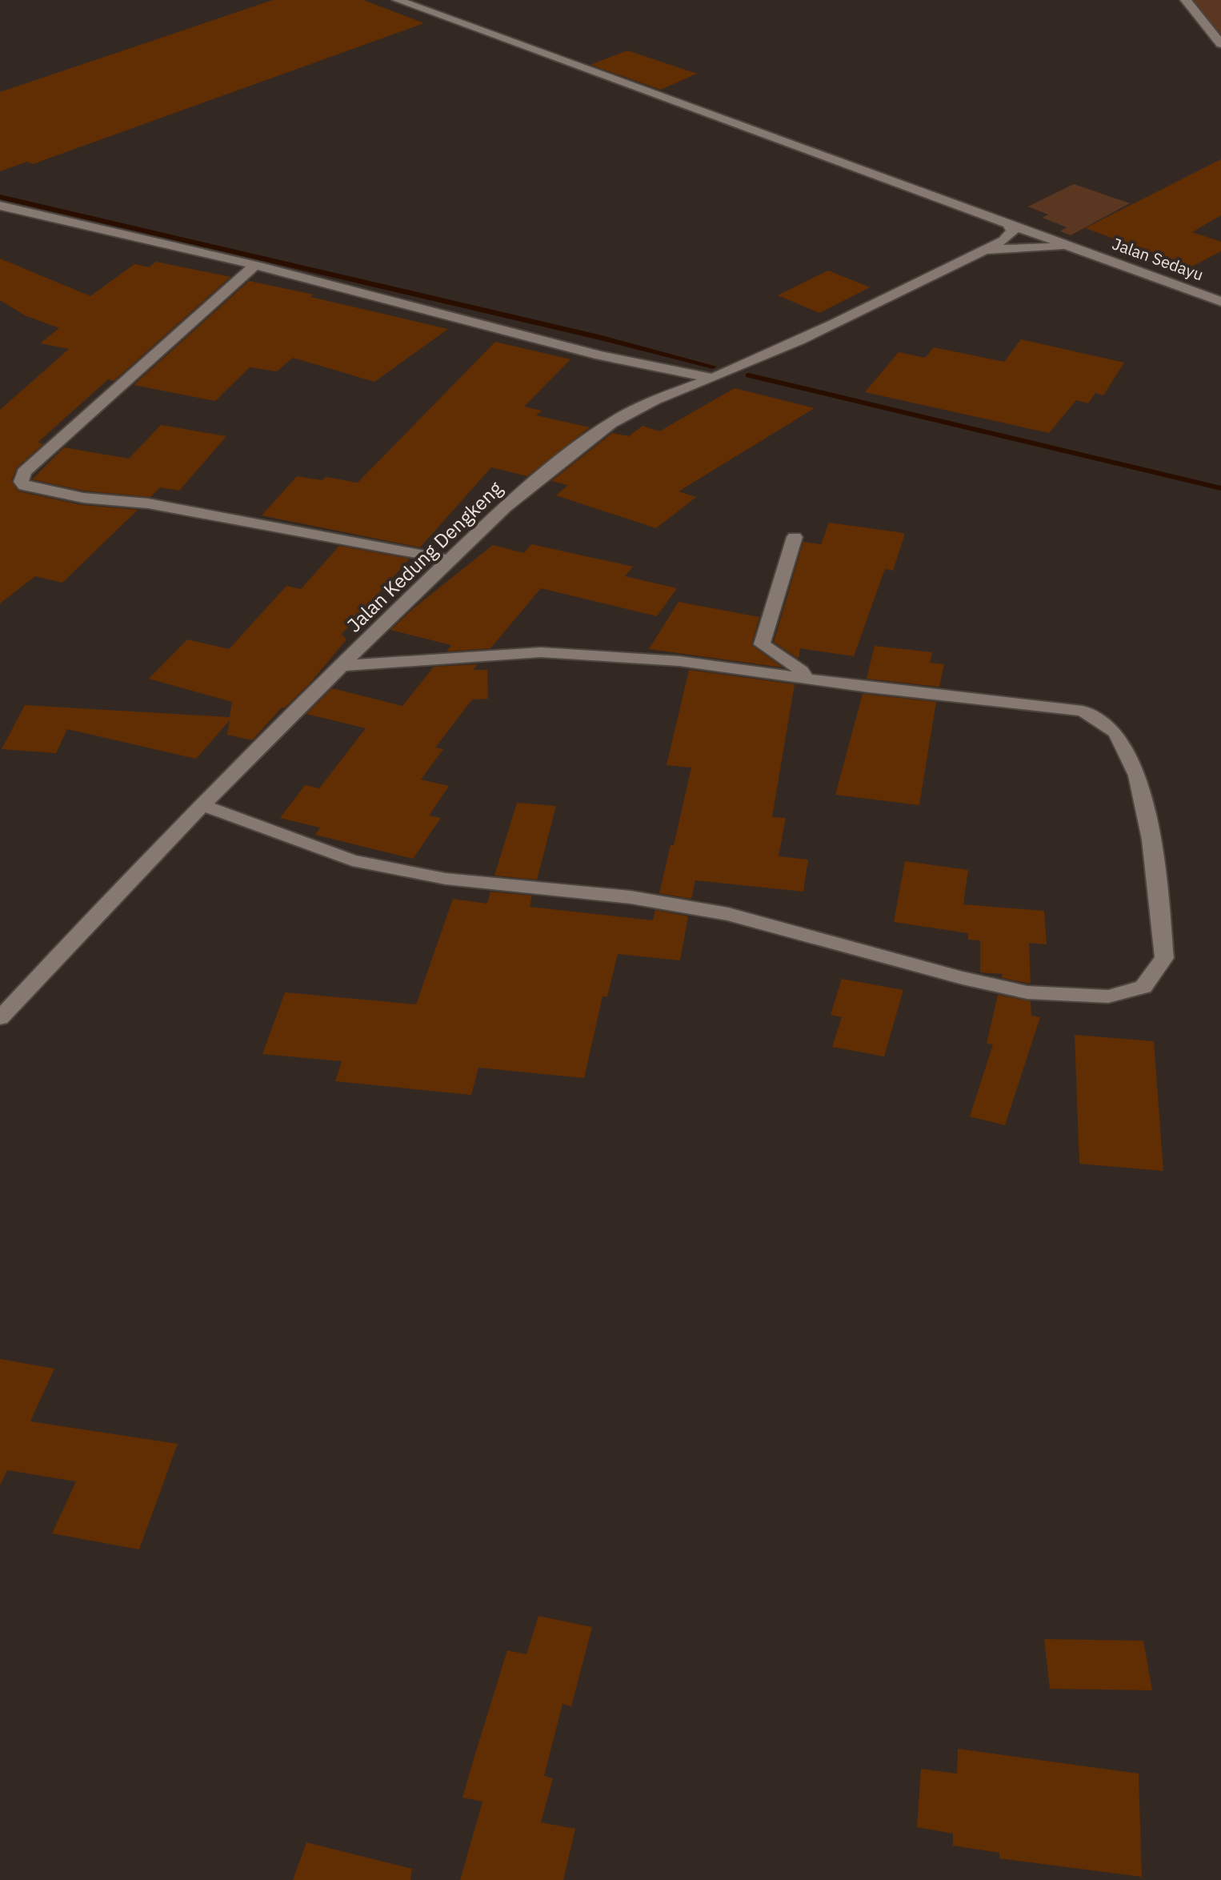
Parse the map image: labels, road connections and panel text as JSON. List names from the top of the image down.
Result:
{
  "streets": {
    "street": ["Jalan Sedayu", "Jalan Kedung Dengkeng"]
  }
}
